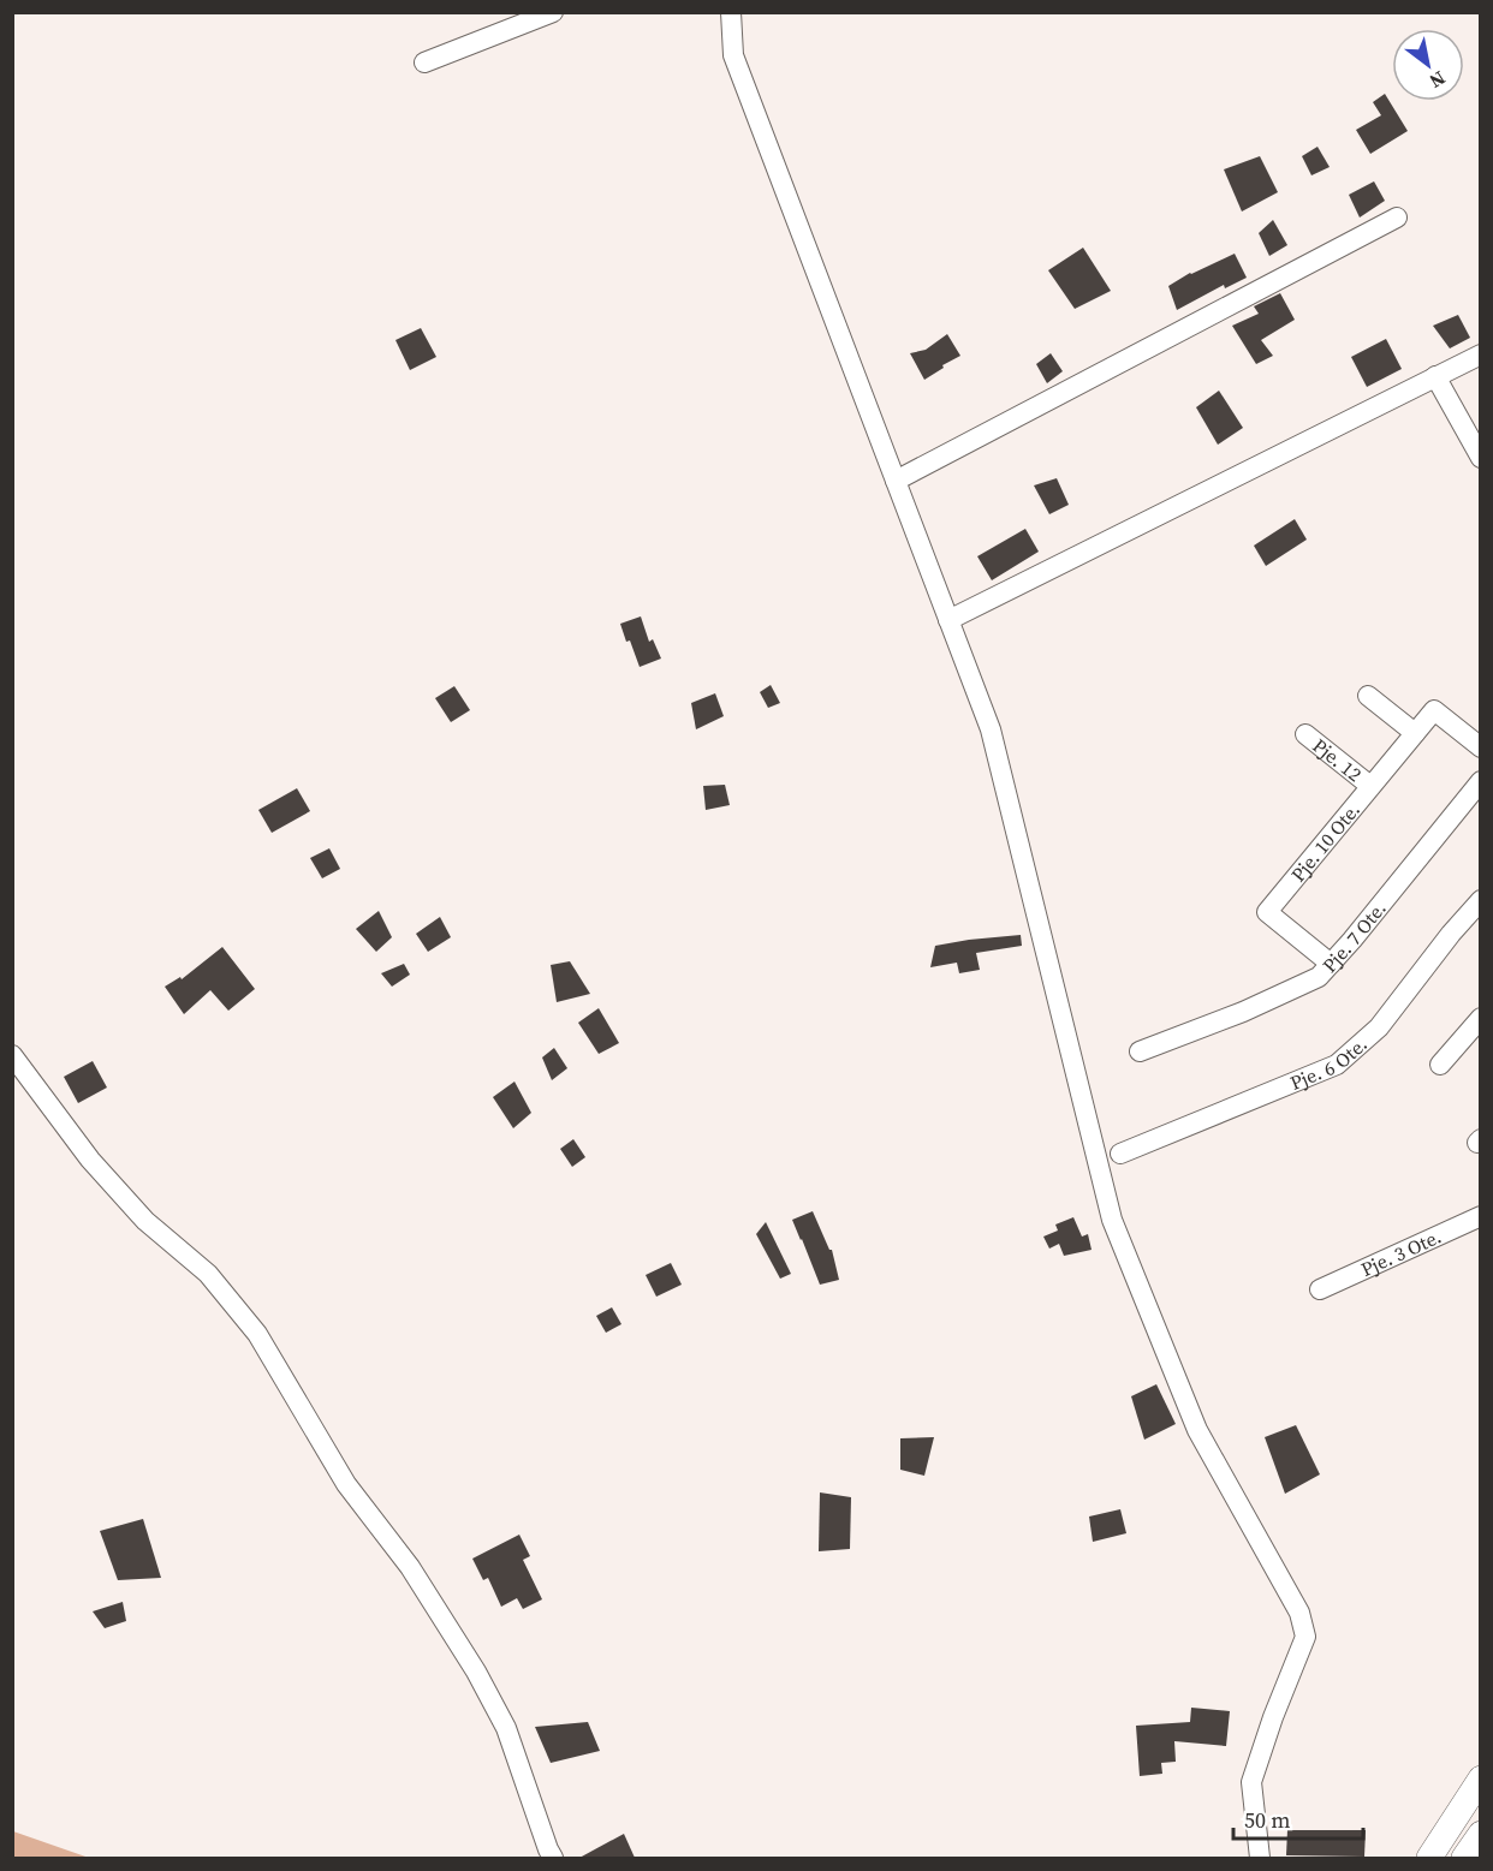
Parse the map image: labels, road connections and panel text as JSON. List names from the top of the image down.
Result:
{
  "streets": {
    "street": [
      "Pje. 12",
      "Pje. 10 Ote.",
      "Pje. 7 Ote.",
      "Pje. 6 Ote.",
      "Pje. 3 Ote."
    ]
  },
  "crossings": [
    ["Pje. 12", "Pje. 10 Ote."],
    ["Pje. 10 Ote.", "Pje. 7 Ote."]
  ],
  "scale_bar": "50 m",
  "north": "bottom right"
}
